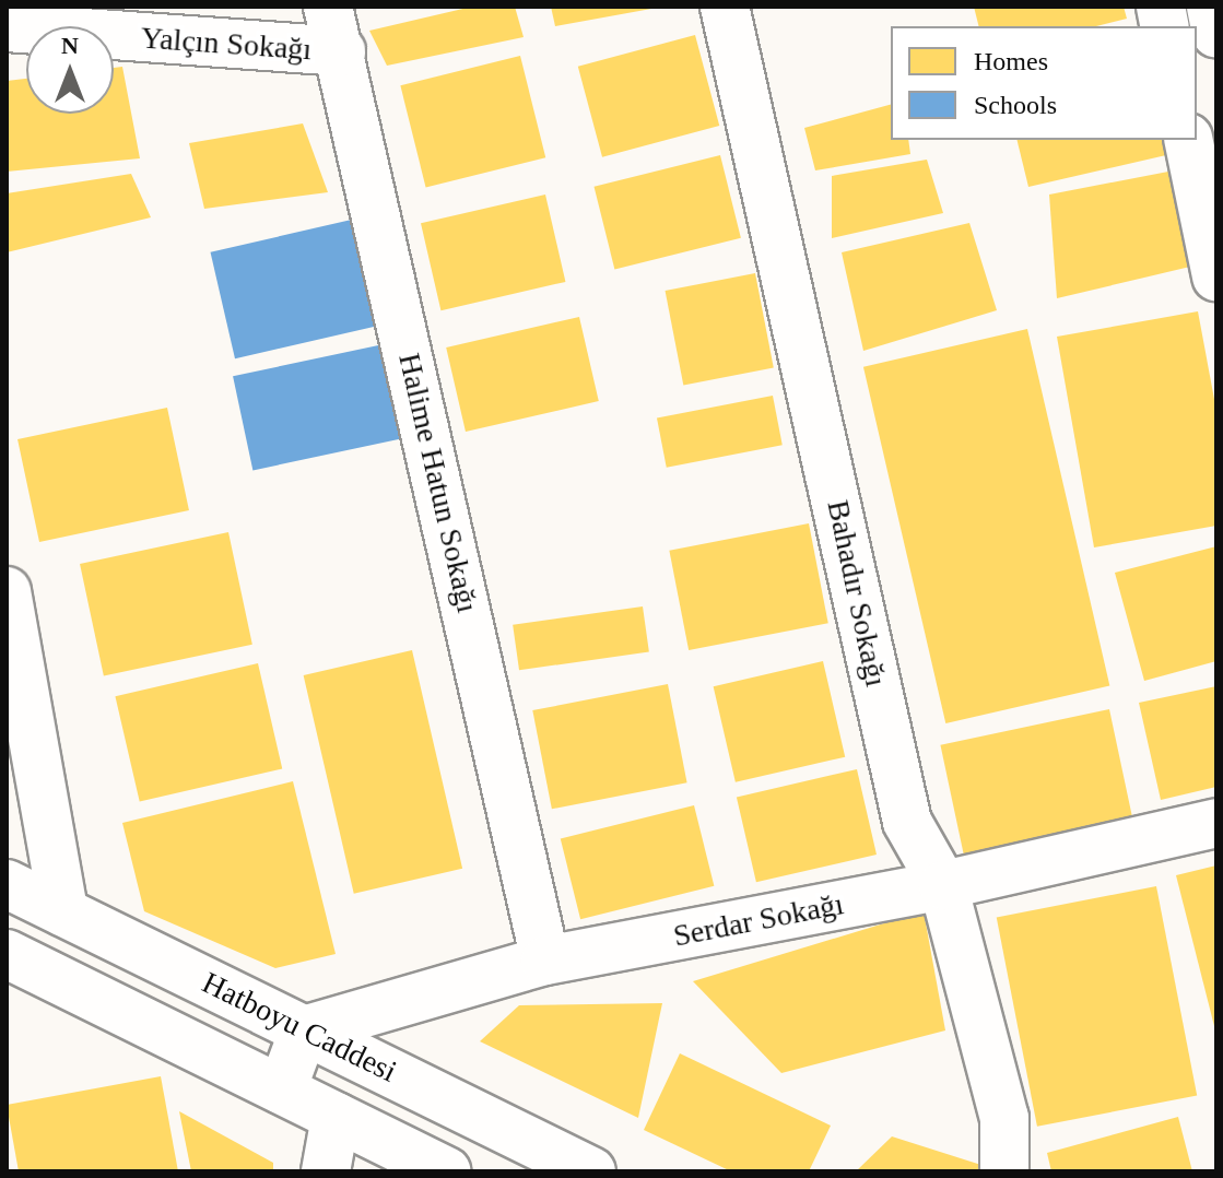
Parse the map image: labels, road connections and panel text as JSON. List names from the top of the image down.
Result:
{
  "streets": {
    "street": [
      "Yalçın Sokağı",
      "Halime Hatun Sokağı",
      "Bahadır Sokağı",
      "Serdar Sokağı",
      "Hatboyu Caddesi"
    ]
  },
  "crossings": [
    ["Yalçın Sokağı", "Halime Hatun Sokağı"],
    ["Halime Hatun Sokağı", "Serdar Sokağı"],
    ["Bahadır Sokağı", "Serdar Sokağı"],
    ["Serdar Sokağı", "Hatboyu Caddesi"]
  ],
  "legend": ["Homes", "Schools"],
  "north": "top"
}
